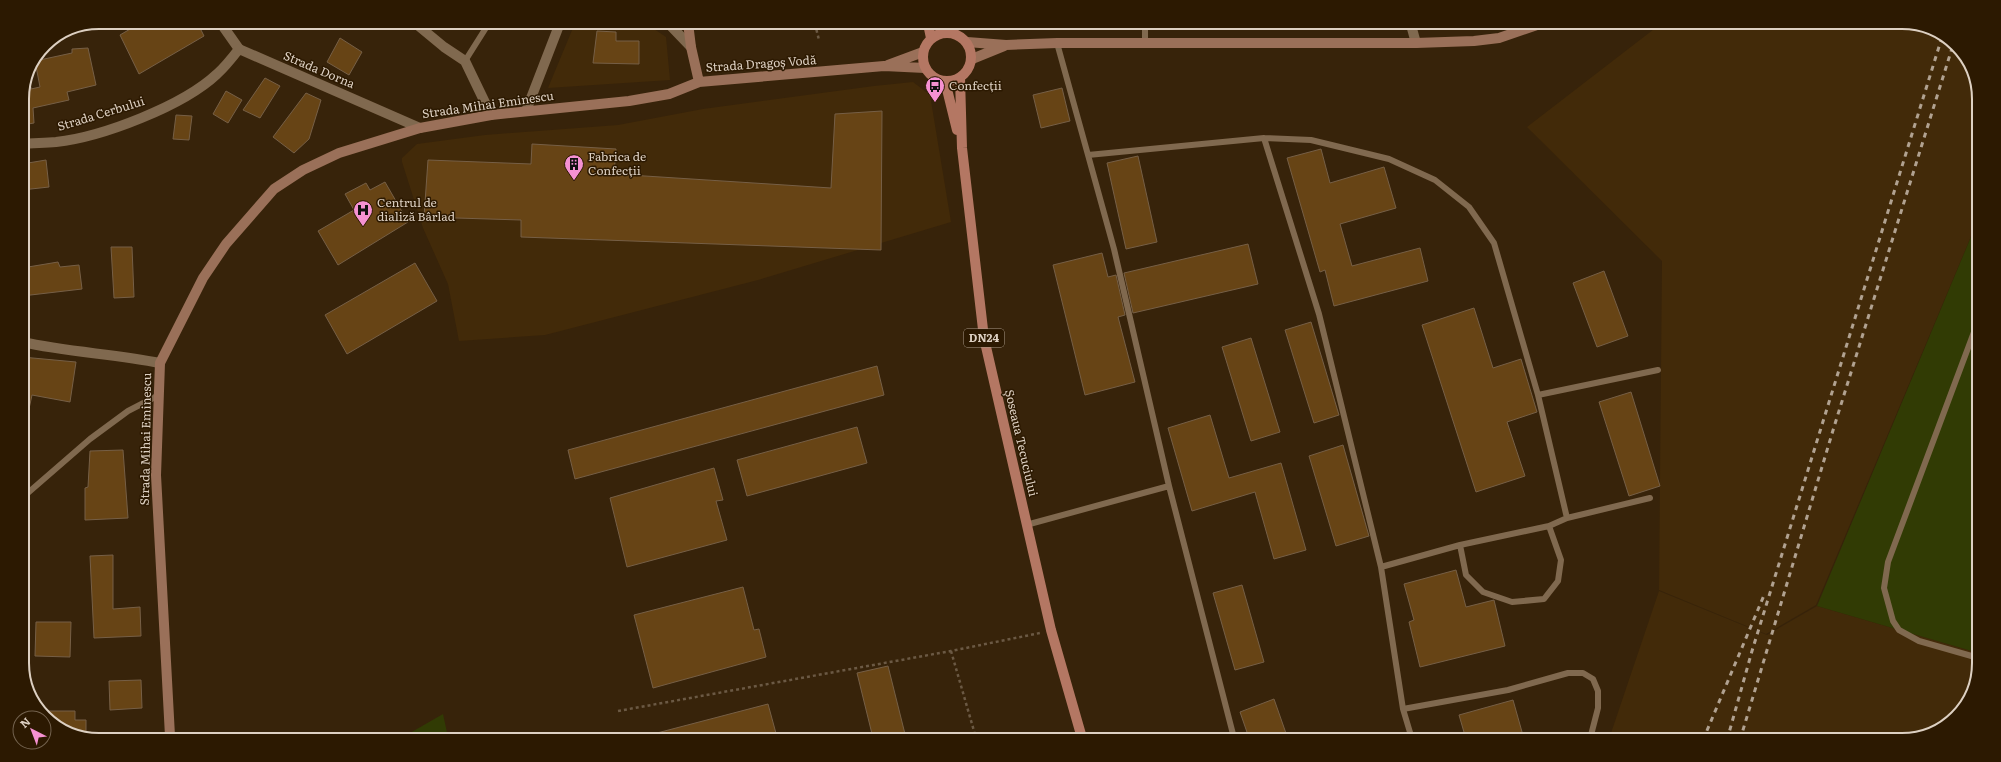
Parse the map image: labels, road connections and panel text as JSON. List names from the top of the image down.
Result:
{
  "streets": {
    "main road": [
      "Strada Dragoș Vodă",
      "Strada Mihai Eminescu",
      "DN24",
      "Șoseaua Tecuciului"
    ],
    "street": ["Strada Dorna", "Strada Cerbului"]
  },
  "crossings": [
    ["Strada Dragoș Vodă", "Strada Mihai Eminescu"],
    ["Strada Dragoș Vodă", "Șoseaua Tecuciului"],
    ["Strada Dorna", "Strada Mihai Eminescu"],
    ["Strada Dorna", "Strada Cerbului"]
  ],
  "places": {
    "bus stop": ["Confecții"],
    "building": ["Fabrica de Confecții"],
    "hospital": ["Centrul de dializă Bârlad"]
  },
  "north": "top left"
}
